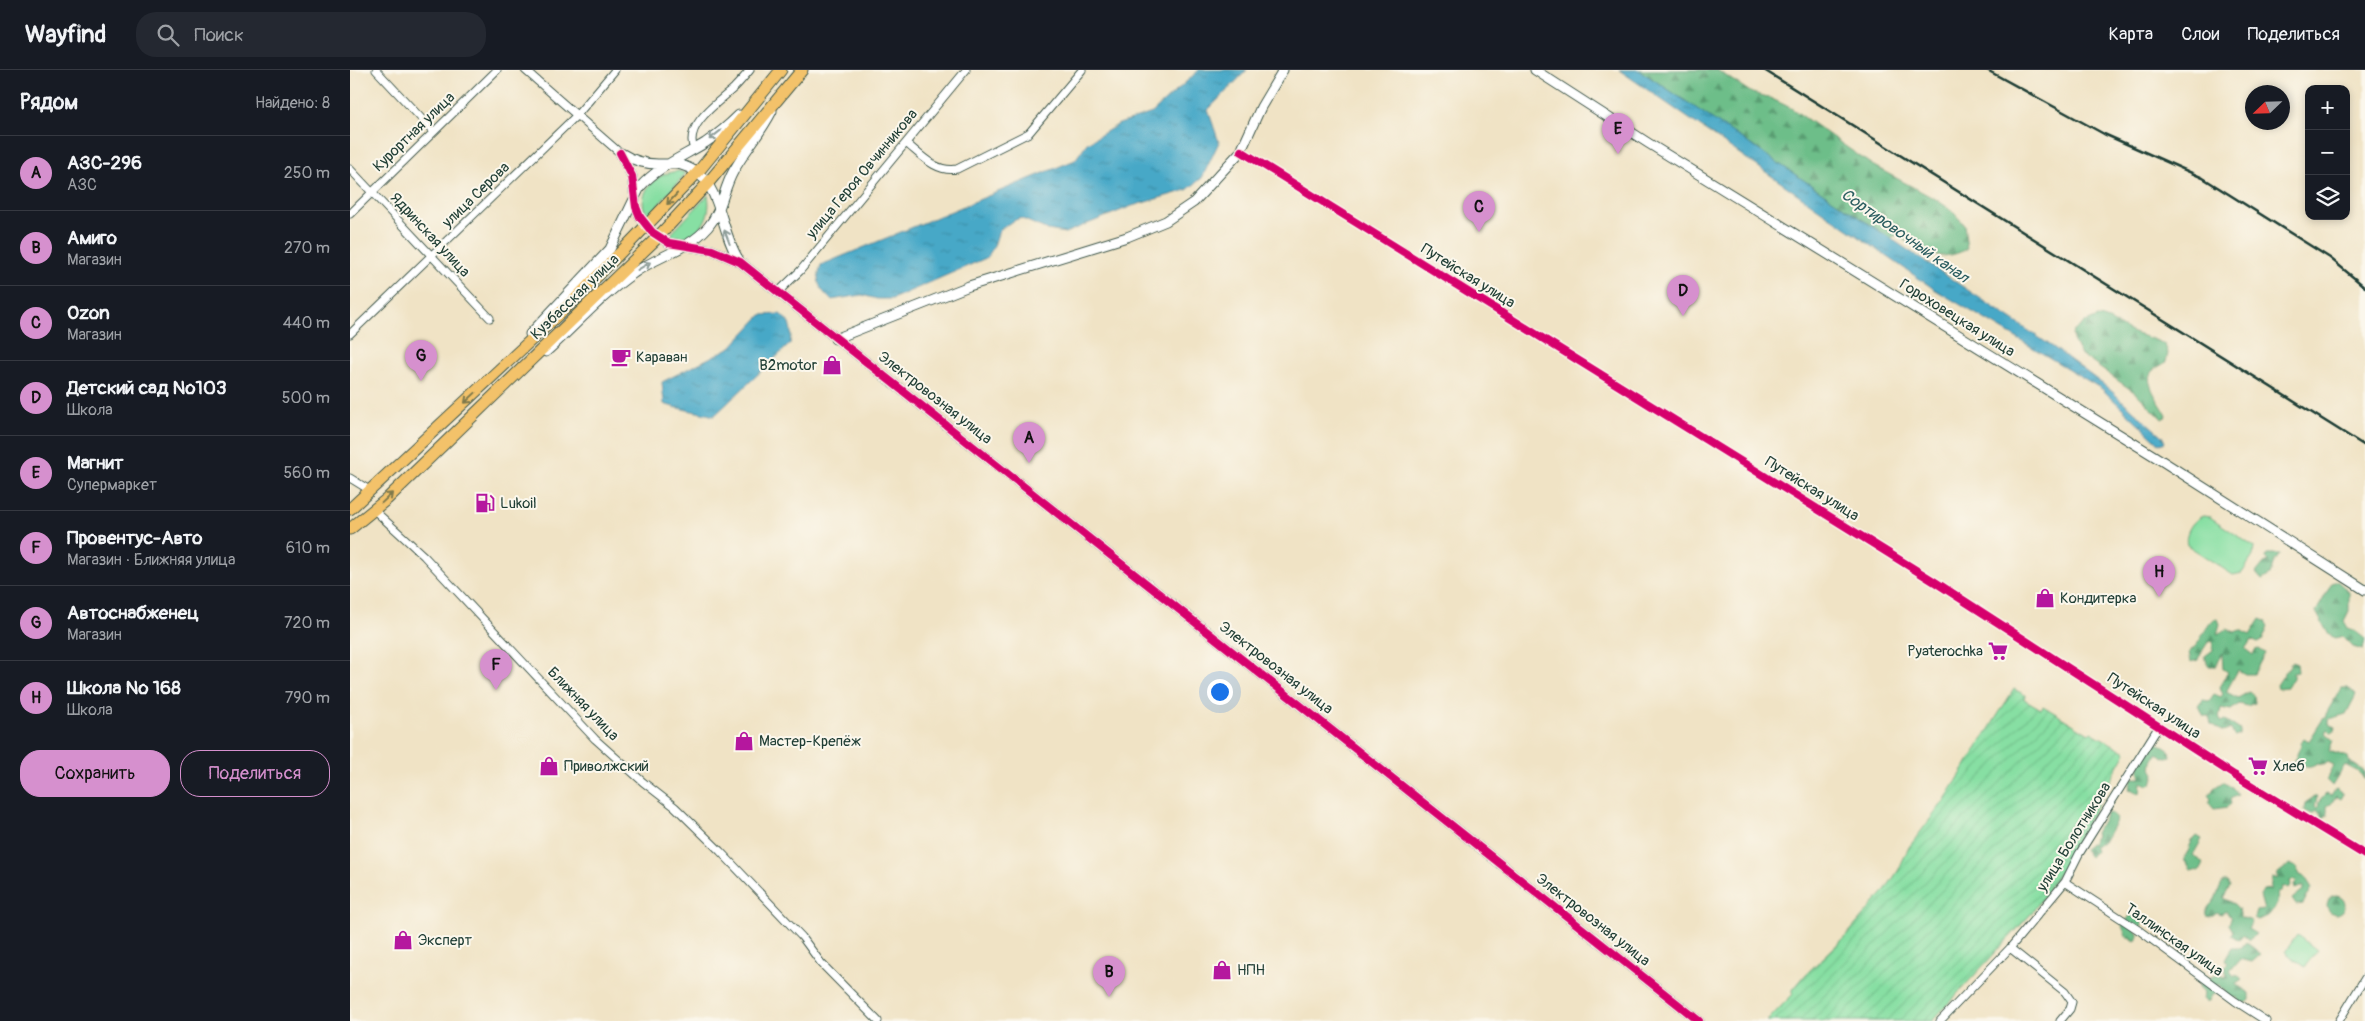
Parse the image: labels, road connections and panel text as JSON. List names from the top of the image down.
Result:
{
  "streets": {
    "main road": ["Кузбасская улица"],
    "street": [
      "Курортная улица",
      "улица Героя Овчинникова",
      "улица Серова",
      "Ядринская улица",
      "Путейская улица",
      "Гороховецкая улица",
      "Электровозная улица",
      "Ближняя улица",
      "улица Болотникова",
      "Таллинская улица"
    ]
  },
  "crossings": [
    ["Курортная улица", "Ядринская улица"],
    ["улица Героя Овчинникова", "Электровозная улица"],
    ["улица Серова", "Ядринская улица"],
    ["Путейская улица", "улица Болотникова"],
    ["Кузбасская улица", "Ближняя улица"],
    ["улица Болотникова", "Таллинская улица"]
  ],
  "water": ["Сортировочный канал"],
  "places": {
    "cafe": ["Караван"],
    "shop": [
      "B2motor",
      "Кондитерка",
      "Мастер-Крепёж",
      "Приволжский",
      "Эксперт",
      "НПН"
    ],
    "fuel station": ["Lukoil"],
    "supermarket": ["Pyaterochka", "Хлеб"]
  },
  "north": "bottom left",
  "page": {
    "header": "Wayfind",
    "search": "Поиск",
    "nav": ["Карта", "Слои", "Поделиться"],
    "heading": ["Рядом", "Найдено: 8"],
    "map_buttons": ["+", "−"],
    "pins": [
      "E",
      "C",
      "D",
      "G",
      "A",
      "H",
      "F",
      "B"
    ],
    "list": [
      {
        "mark": "A",
        "name": "АЗС-296",
        "note": "АЗС",
        "value": "250 m"
      },
      {
        "mark": "B",
        "name": "Амиго",
        "note": "Магазин",
        "value": "270 m"
      },
      {
        "mark": "C",
        "name": "Ozon",
        "note": "Магазин",
        "value": "440 m"
      },
      {
        "mark": "D",
        "name": "Детский сад №103",
        "note": "Школа",
        "value": "500 m"
      },
      {
        "mark": "E",
        "name": "Магнит",
        "note": "Супермаркет",
        "value": "560 m"
      },
      {
        "mark": "F",
        "name": "Провентус-Авто",
        "note": "Магазин · Ближняя улица",
        "value": "610 m"
      },
      {
        "mark": "G",
        "name": "Автоснабженец",
        "note": "Магазин",
        "value": "720 m"
      },
      {
        "mark": "H",
        "name": "Школа № 168",
        "note": "Школа",
        "value": "790 m"
      }
    ],
    "buttons": ["Сохранить", "Поделиться"]
  }
}
